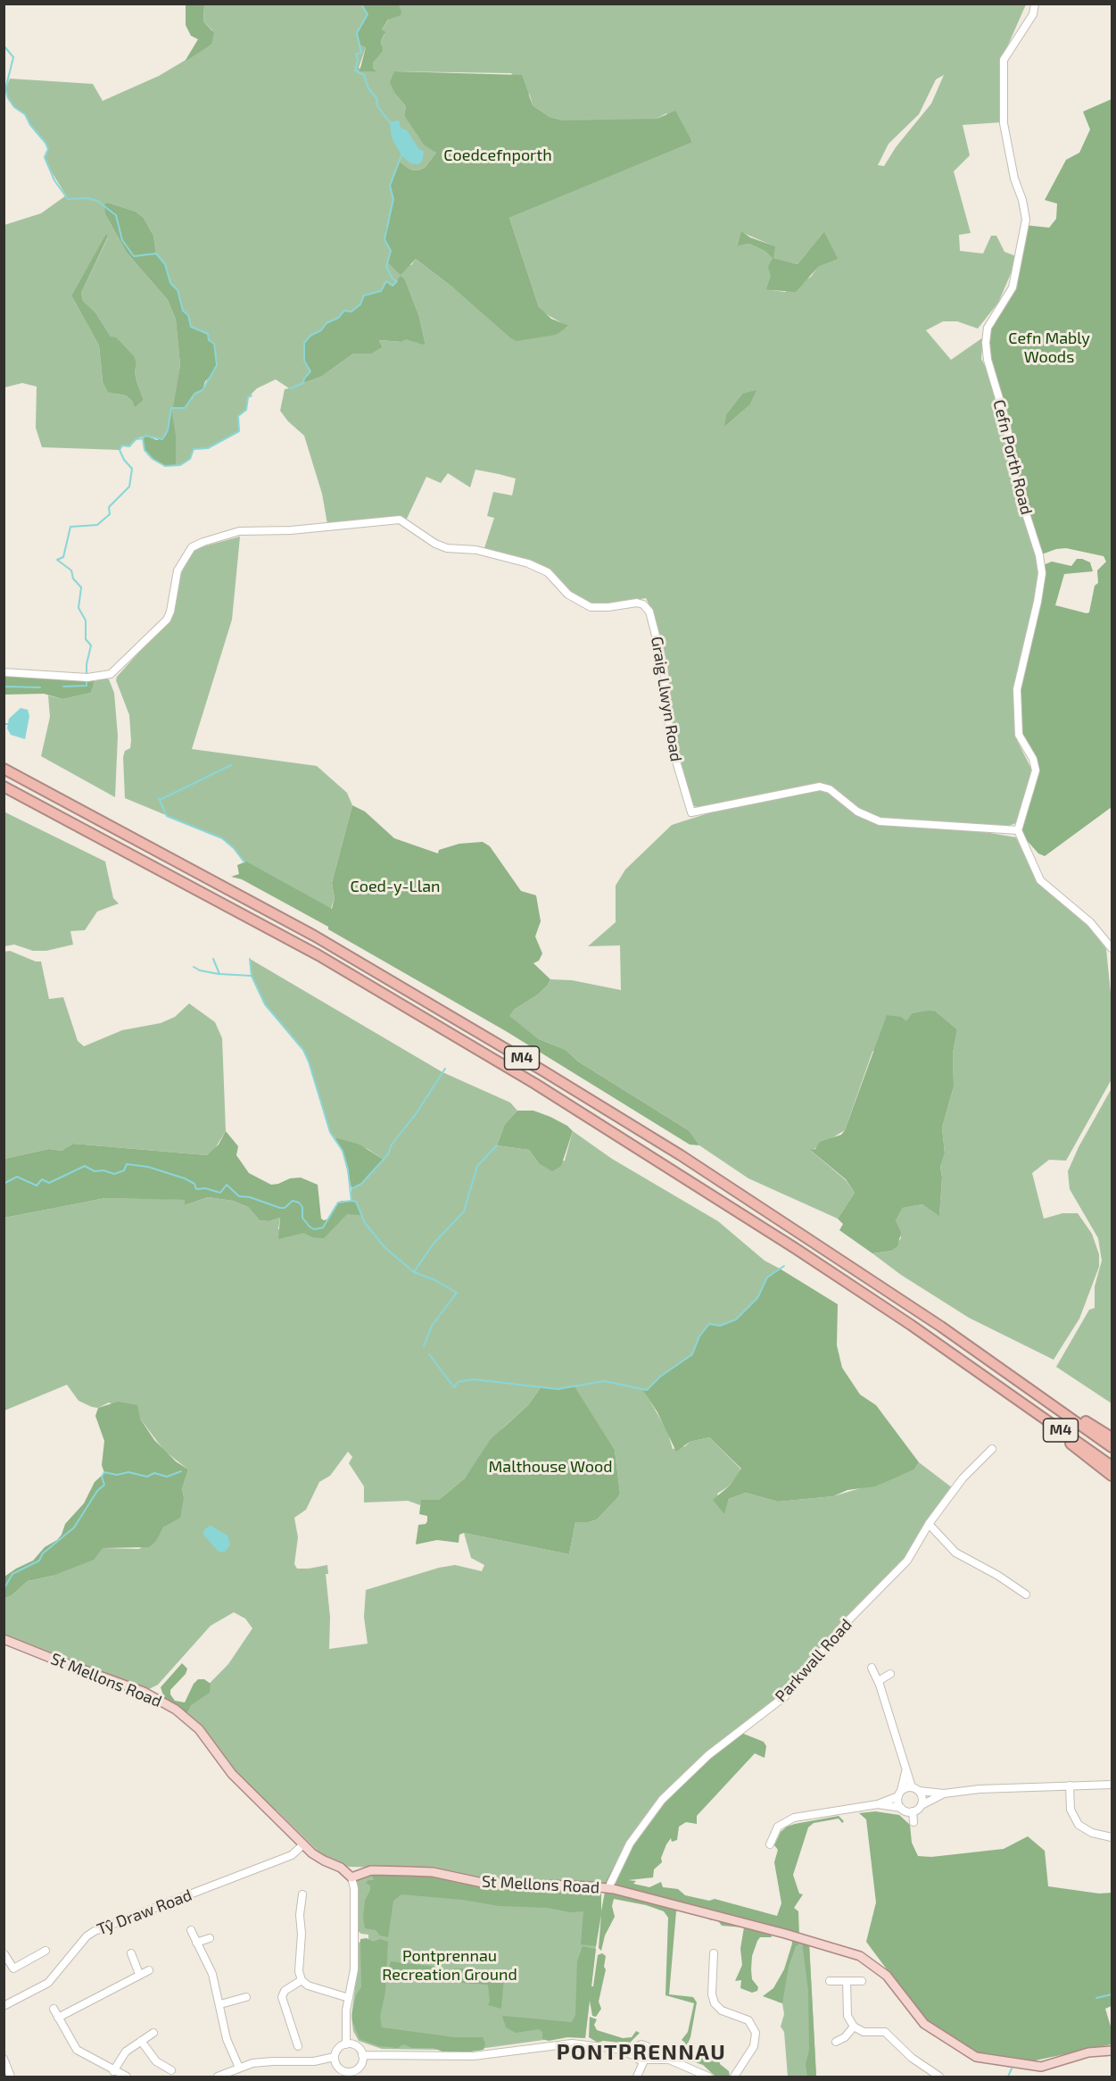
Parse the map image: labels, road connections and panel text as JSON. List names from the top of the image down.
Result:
{
  "streets": {
    "highway": ["M4"],
    "main road": ["St Mellons Road"],
    "street": [
      "Cefn Porth Road",
      "Graig Llwyn Road",
      "Parkwall Road",
      "Tŷ Draw Road"
    ]
  },
  "crossings": [
    ["Cefn Porth Road", "Graig Llwyn Road"],
    ["Parkwall Road", "St Mellons Road"],
    ["St Mellons Road", "Tŷ Draw Road"]
  ],
  "districts": ["PONTPRENNAU"],
  "parks": [
    "Coedcefnporth",
    "Cefn Mably Woods",
    "Coed-y-Llan",
    "Malthouse Wood",
    "Pontprennau Recreation Ground"
  ]
}
